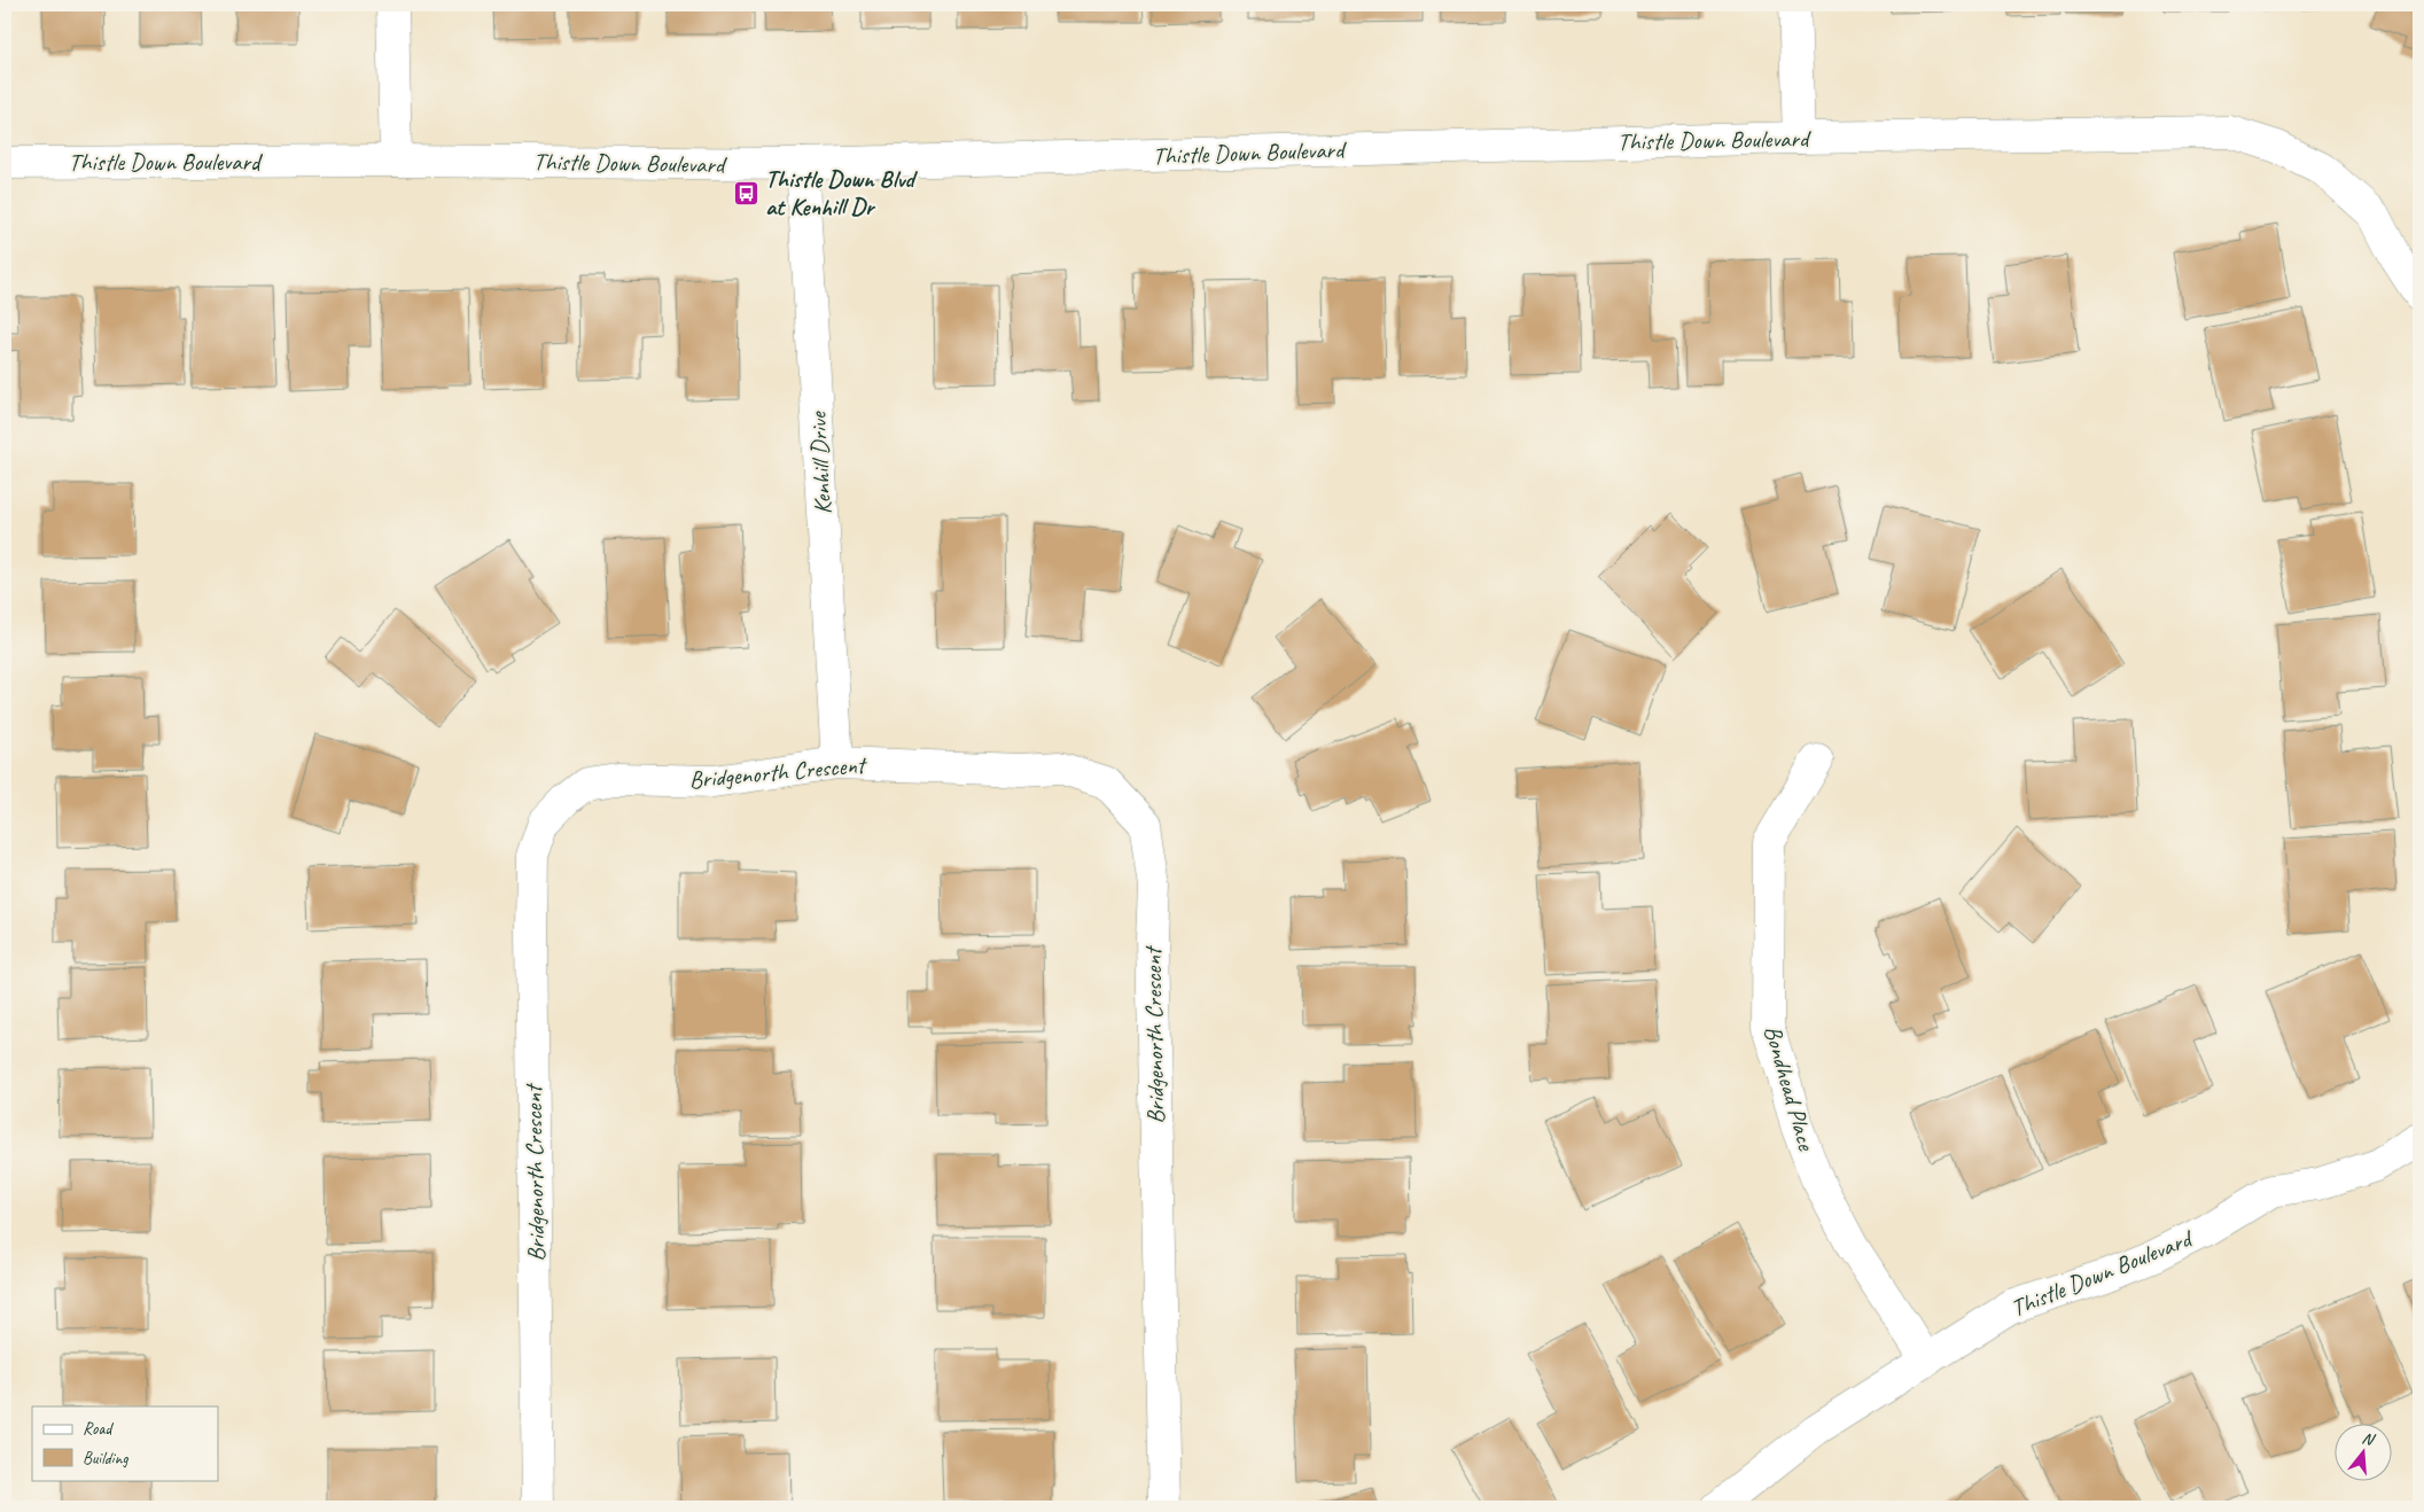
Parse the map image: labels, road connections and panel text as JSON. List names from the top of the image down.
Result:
{
  "streets": {
    "street": [
      "Thistle Down Boulevard",
      "Kenhill Drive",
      "Bridgenorth Crescent",
      "Bondhead Place"
    ]
  },
  "crossings": [
    ["Thistle Down Boulevard", "Kenhill Drive"],
    ["Thistle Down Boulevard", "Bondhead Place"],
    ["Kenhill Drive", "Bridgenorth Crescent"]
  ],
  "places": {
    "bus stop": ["Thistle Down Blvd at Kenhill Dr"]
  },
  "legend": ["Road", "Building"],
  "north": "top"
}
